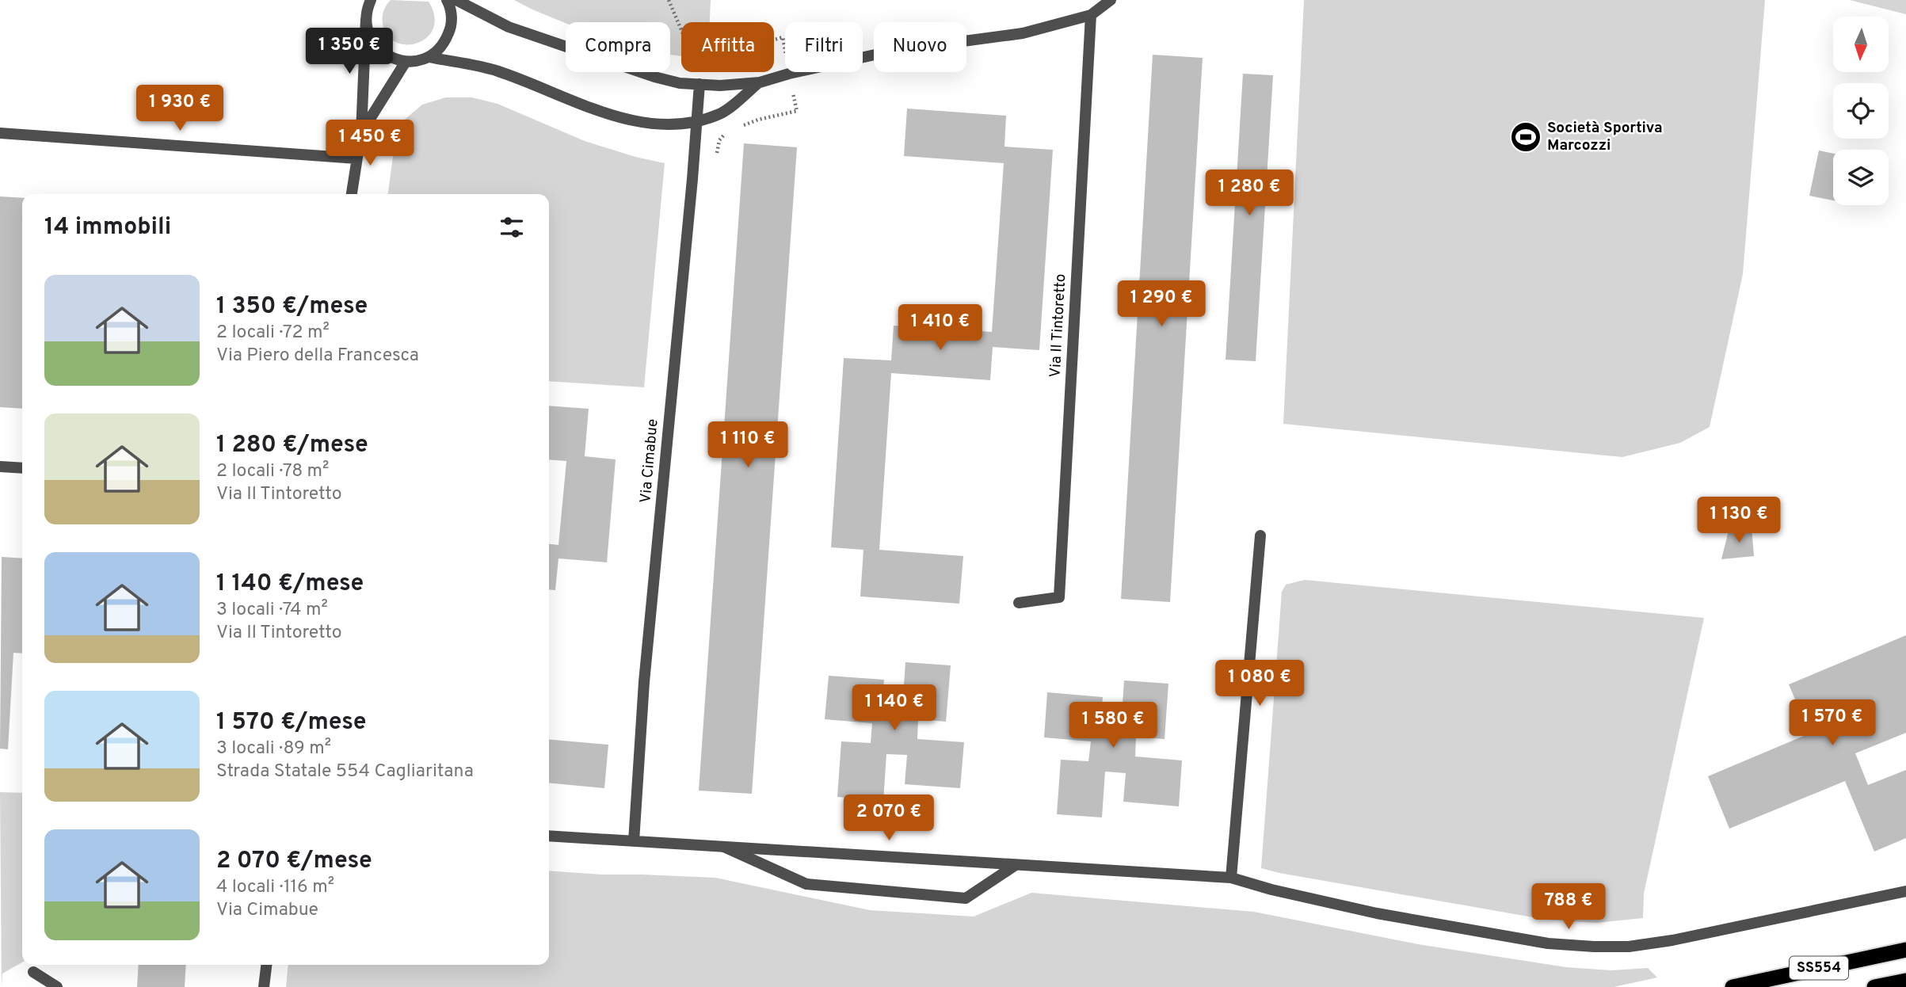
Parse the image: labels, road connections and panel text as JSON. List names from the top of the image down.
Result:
{
  "streets": {
    "highway": ["SS554"],
    "street": ["Via Il Tintoretto", "Via Cimabue"]
  },
  "places": {
    "sports": ["Società Sportiva Marcozzi"]
  },
  "north": "bottom",
  "page": {
    "chip": [
      "Compra",
      "Affitta",
      "Filtri",
      "Nuovo"
    ],
    "price": [
      "1 350 €",
      "1 930 €",
      "1 450 €",
      "1 280 €",
      "1 290 €",
      "1 410 €",
      "1 110 €",
      "1 130 €",
      "1 080 €",
      "1 140 €",
      "1 570 €",
      "1 580 €",
      "2 070 €",
      "788 €"
    ],
    "heading": "14 immobili",
    "list": [
      {
        "name": "1 350 €/mese",
        "note": "2 locali · 72 m² · Via Piero della Francesca"
      },
      {
        "name": "1 280 €/mese",
        "note": "2 locali · 78 m² · Via Il Tintoretto"
      },
      {
        "name": "1 140 €/mese",
        "note": "3 locali · 74 m² · Via Il Tintoretto"
      },
      {
        "name": "1 570 €/mese",
        "note": "3 locali · 89 m² · Strada Statale 554 Cagliaritana"
      },
      {
        "name": "2 070 €/mese",
        "note": "4 locali · 116 m² · Via Cimabue"
      }
    ]
  }
}
